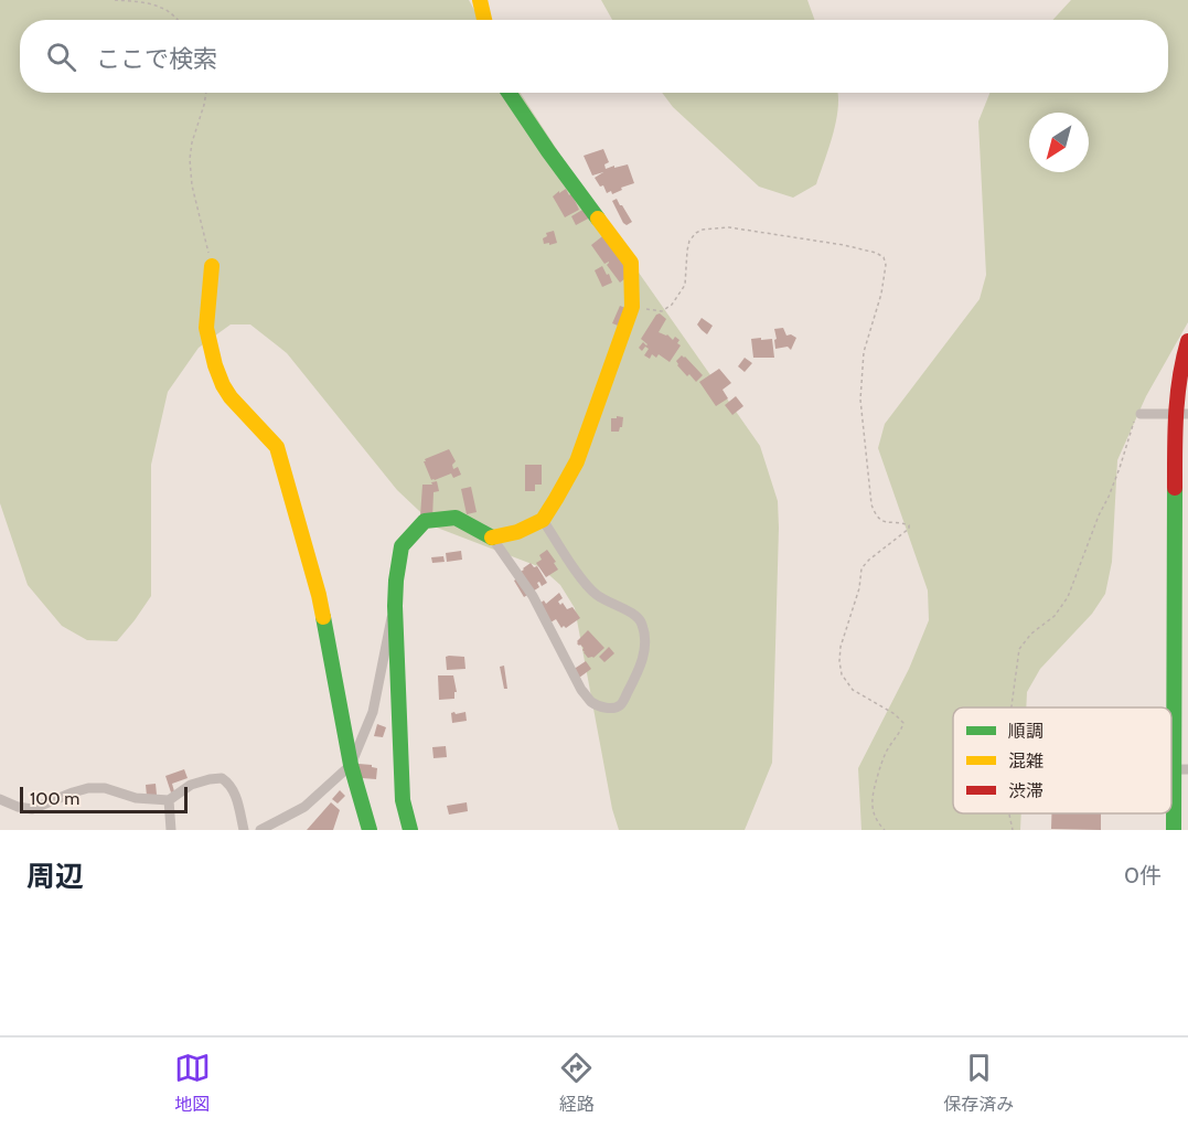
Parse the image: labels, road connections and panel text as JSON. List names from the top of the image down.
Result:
{
  "legend": ["順調", "混雑", "渋滞"],
  "scale_bar": "100 m",
  "north": "bottom left",
  "page": {
    "search": "ここで検索",
    "scale": "100 m",
    "heading": ["周辺", "0件"],
    "nav": ["地図", "経路", "保存済み"]
  }
}
